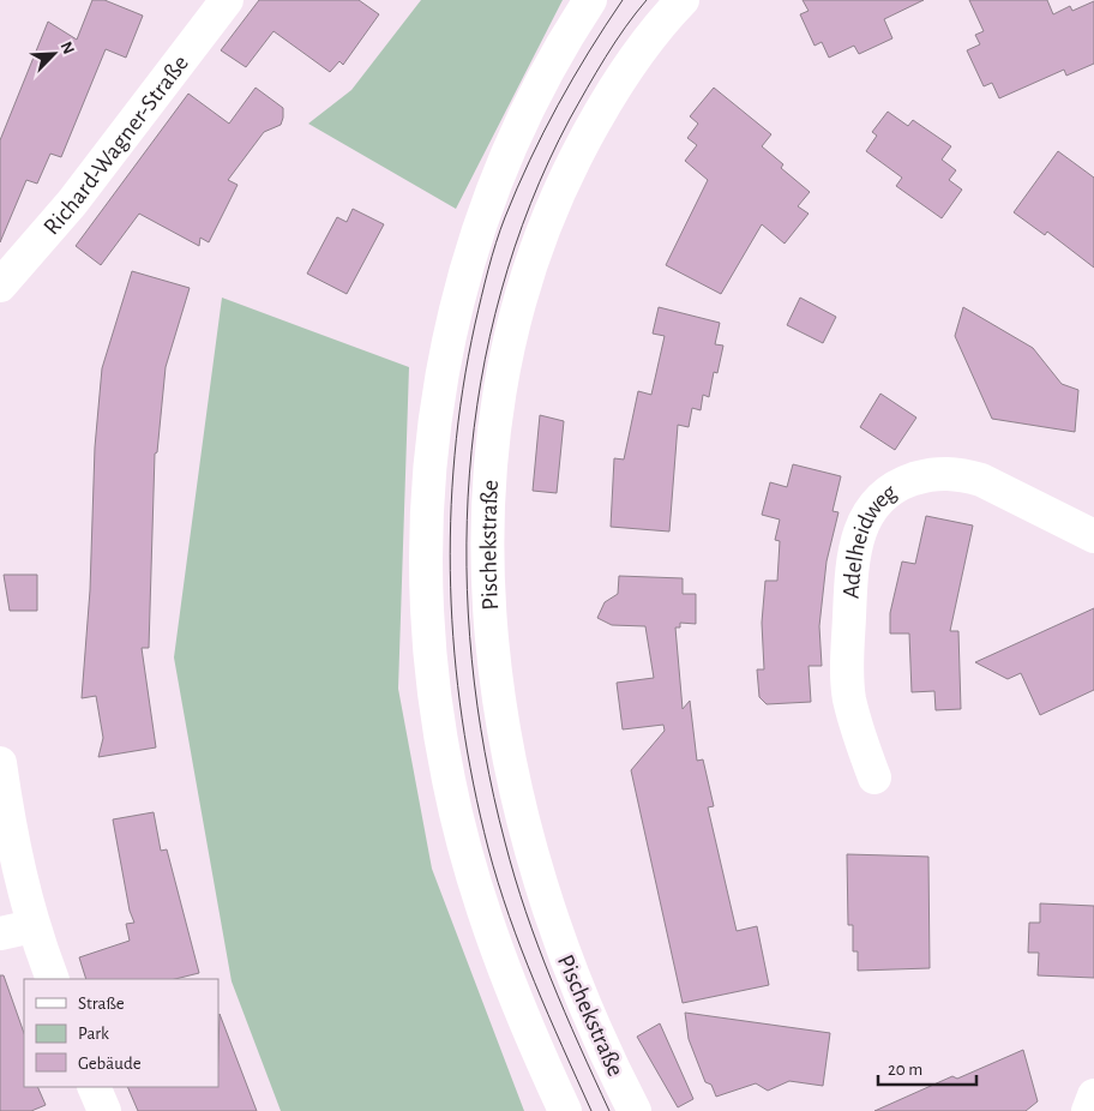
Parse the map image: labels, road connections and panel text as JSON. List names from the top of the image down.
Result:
{
  "streets": {
    "main road": ["Richard-Wagner-Straße", "Pischekstraße", "Adelheidweg"]
  },
  "legend": ["Straße", "Park", "Gebäude"],
  "scale_bar": "20 m",
  "north": "top right"
}
